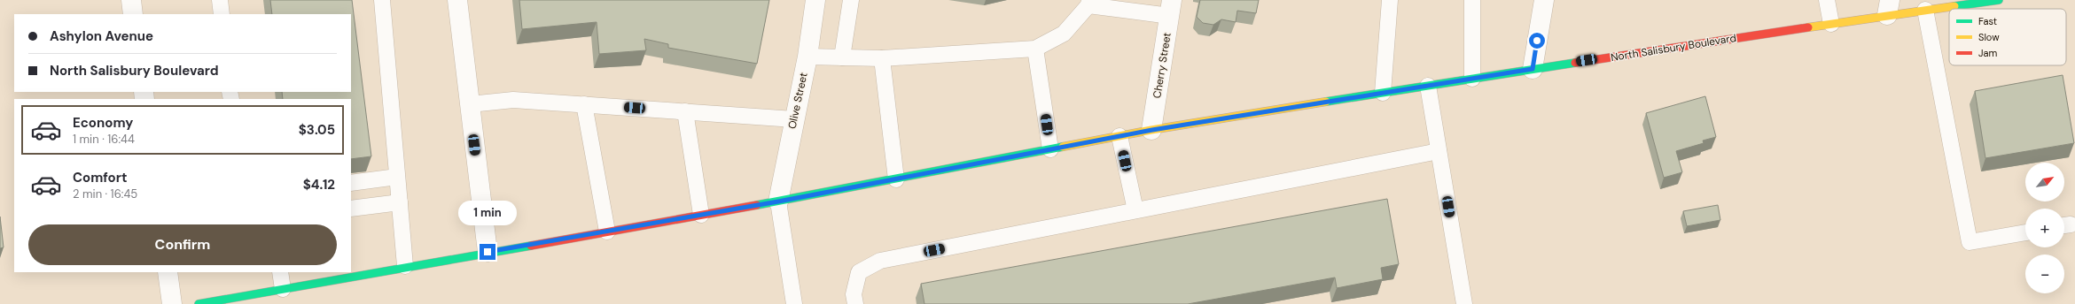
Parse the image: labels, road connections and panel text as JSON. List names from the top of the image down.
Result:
{
  "streets": {
    "main road": ["North Salisbury Boulevard"],
    "street": ["Cherry Street", "Olive Street"]
  },
  "crossings": [
    ["North Salisbury Boulevard", "Cherry Street"],
    ["North Salisbury Boulevard", "Olive Street"]
  ],
  "legend": ["Fast", "Slow", "Jam"],
  "north": "top right",
  "page": {
    "banner": ["Ashylon Avenue", "North Salisbury Boulevard"],
    "list": [
      {
        "name": "Economy",
        "note": "1 min · 16:44",
        "value": "$3.05"
      },
      {
        "name": "Comfort",
        "note": "2 min · 16:45",
        "value": "$4.12"
      }
    ],
    "map_buttons": ["+", "−"],
    "bubble": "1 min",
    "buttons": "Confirm"
  }
}
